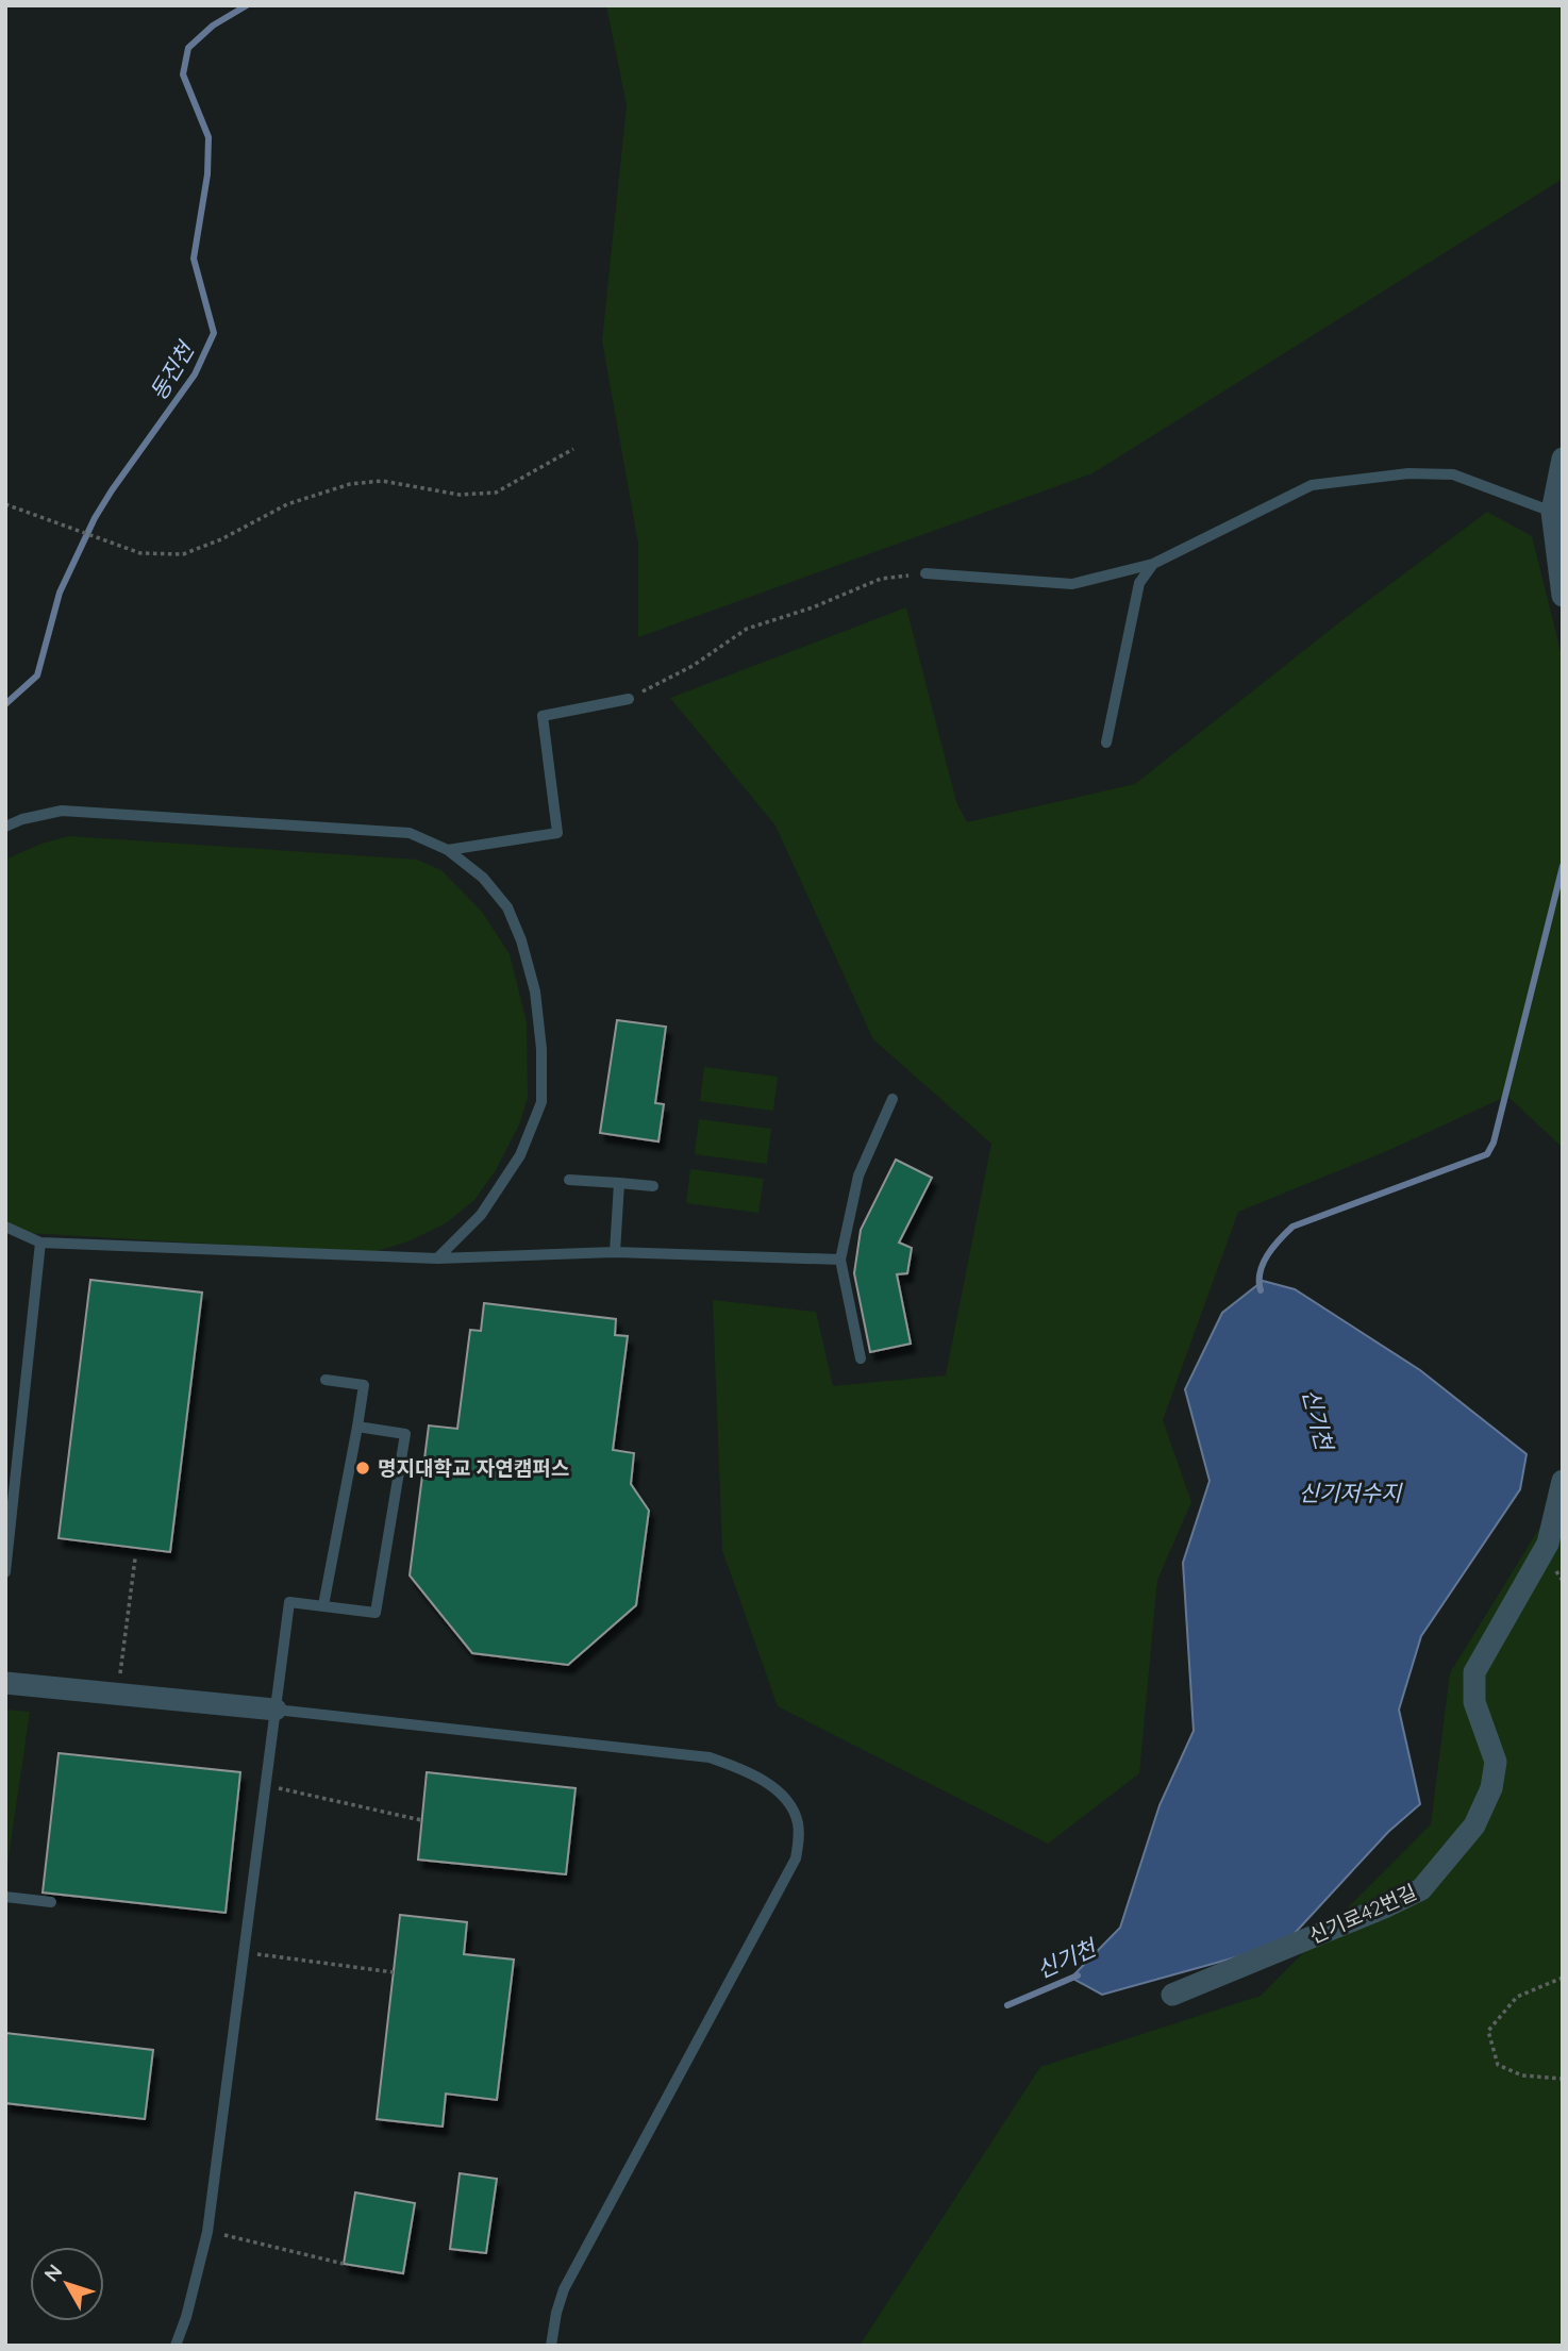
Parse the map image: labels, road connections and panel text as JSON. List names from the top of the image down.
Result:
{
  "streets": {
    "street": ["신기로42번길"]
  },
  "water": ["동진천", "신기천", "신기저수지"],
  "places": ["명지대학교 자연캠퍼스"],
  "north": "top left"
}
